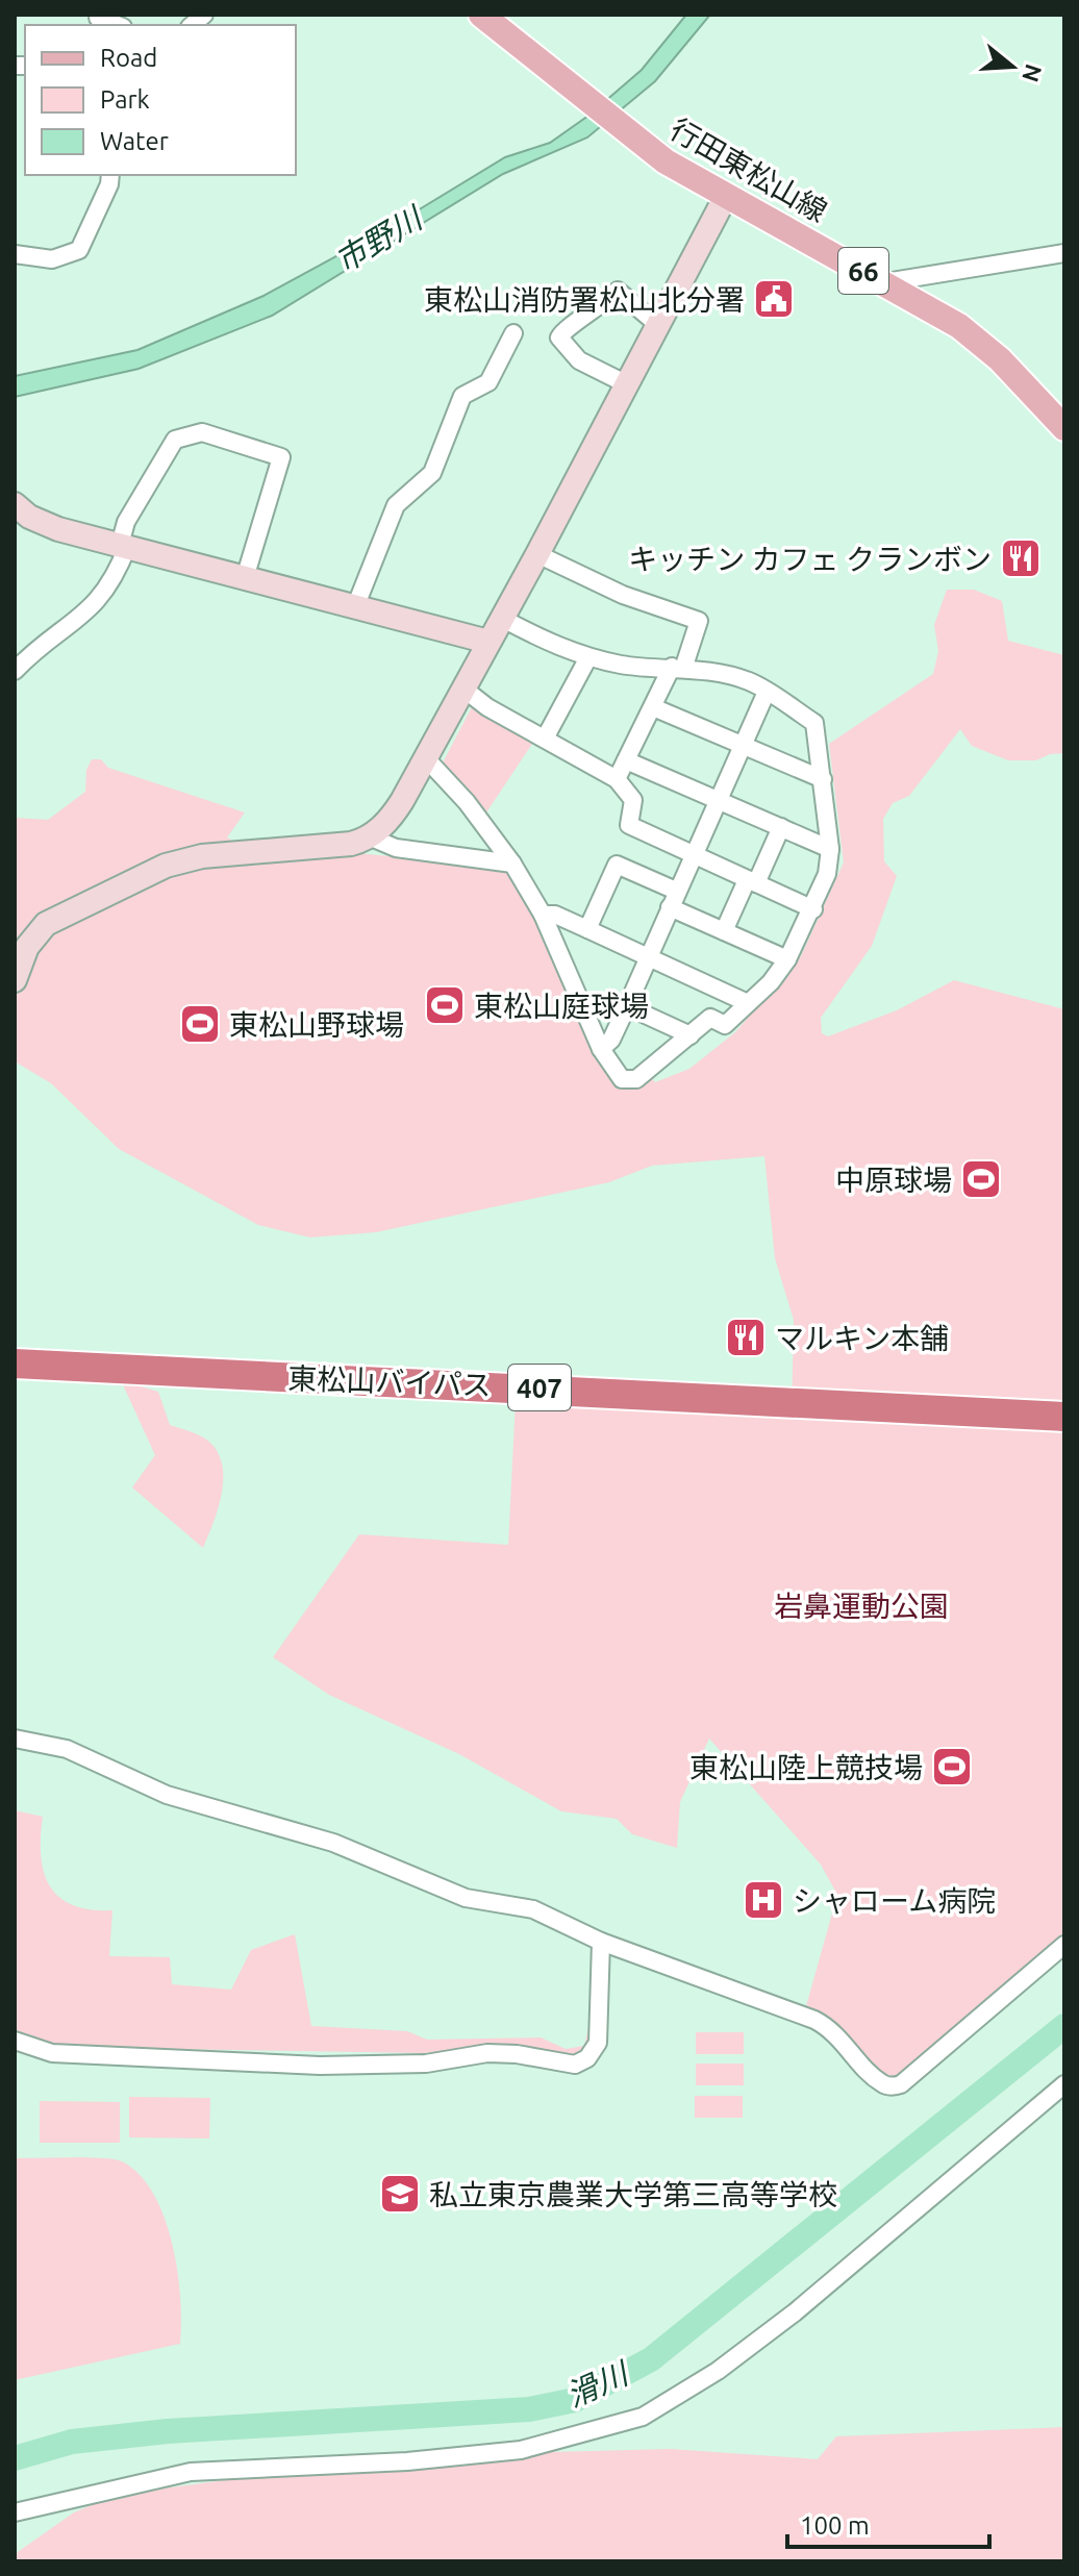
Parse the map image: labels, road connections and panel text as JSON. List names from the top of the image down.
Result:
{
  "streets": {
    "highway": ["東松山バイパス", "407"],
    "main road": ["行田東松山線", "66"]
  },
  "water": ["市野川", "滑川"],
  "parks": ["岩鼻運動公園"],
  "places": {
    "public building": ["東松山消防署松山北分署"],
    "restaurant": ["キッチン カフェ クランボン", "マルキン本舗"],
    "sports": [
      "東松山庭球場",
      "東松山野球場",
      "中原球場",
      "東松山陸上競技場"
    ],
    "hospital": ["シャローム病院"],
    "school or university": ["私立東京農業大学第三高等学校"]
  },
  "legend": ["Road", "Park", "Water"],
  "scale_bar": "100 m",
  "north": "right"
}
